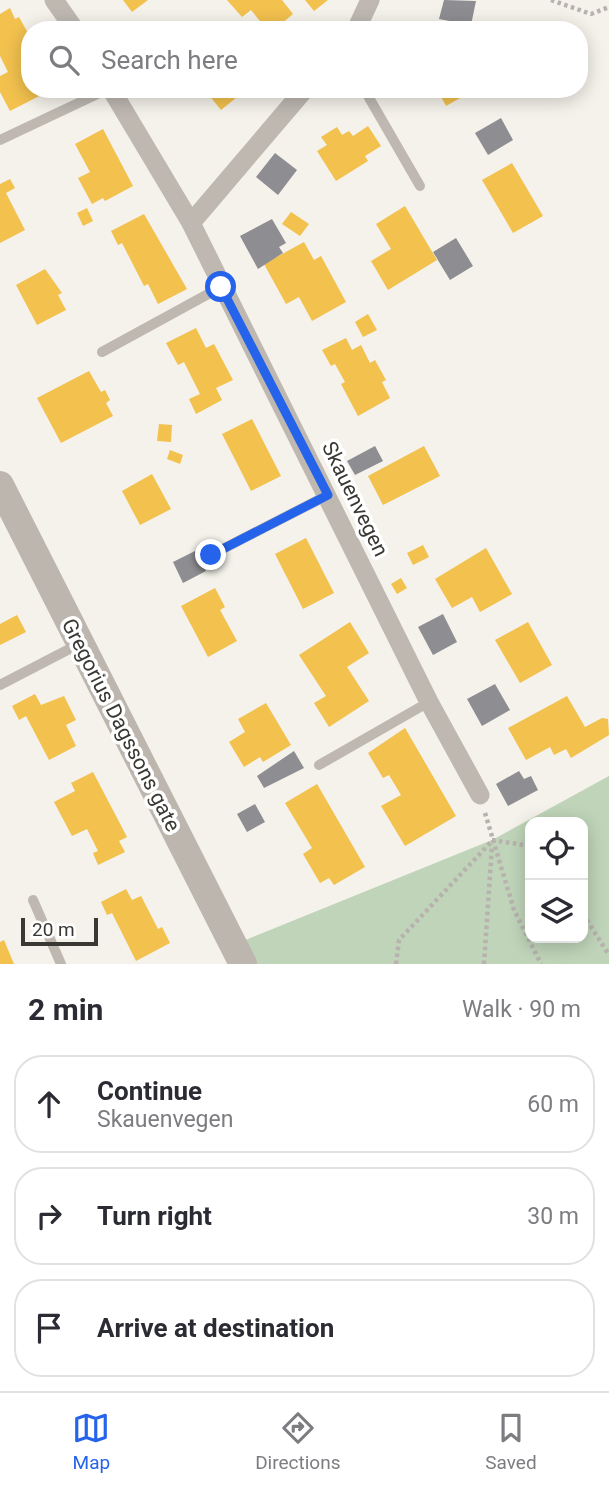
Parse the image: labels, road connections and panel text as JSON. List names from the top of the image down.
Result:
{
  "streets": {
    "street": ["Skauenvegen", "Gregorius Dagssons gate"]
  },
  "scale_bar": "20 m",
  "page": {
    "search": "Search here",
    "scale": "20 m",
    "heading": ["2 min", "Walk · 90 m"],
    "list": [
      ["Continue", "Skauenvegen", "60 m"],
      ["Turn right", "30 m"],
      "Arrive at destination"
    ],
    "nav": ["Map", "Directions", "Saved"]
  }
}
